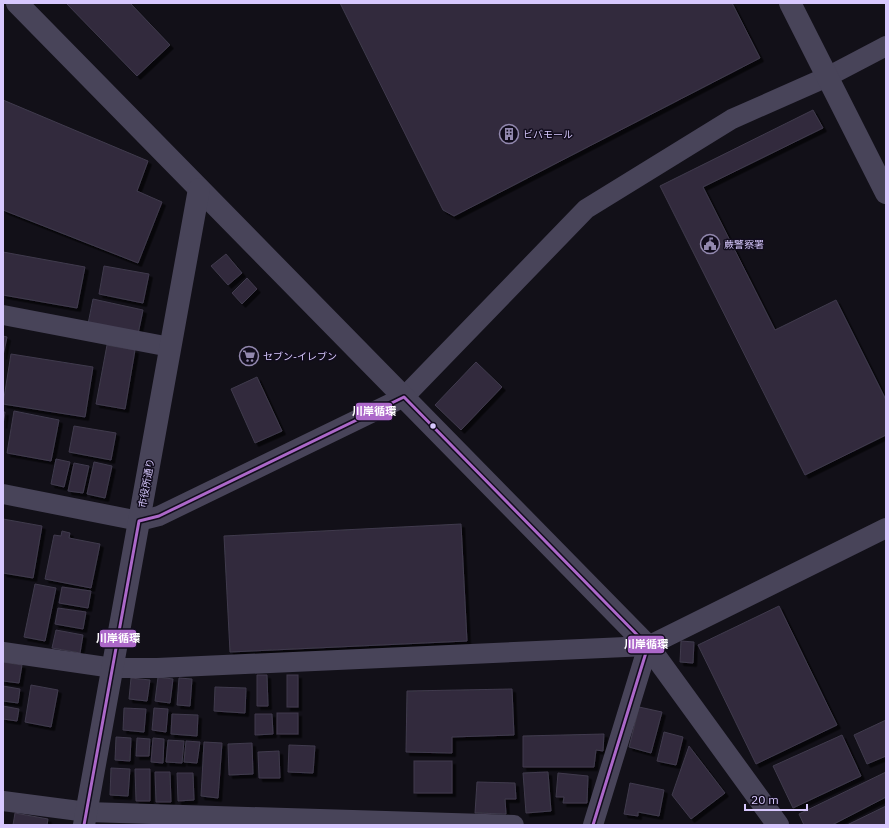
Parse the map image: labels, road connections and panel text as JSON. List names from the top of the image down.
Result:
{
  "streets": {
    "street": ["市役所通り"]
  },
  "places": {
    "building": ["ビバモール"],
    "public building": ["蕨警察署"],
    "supermarket": ["セブン-イレブン"]
  },
  "lines": ["transit line 川岸循環"],
  "scale_bar": "20 m"
}
